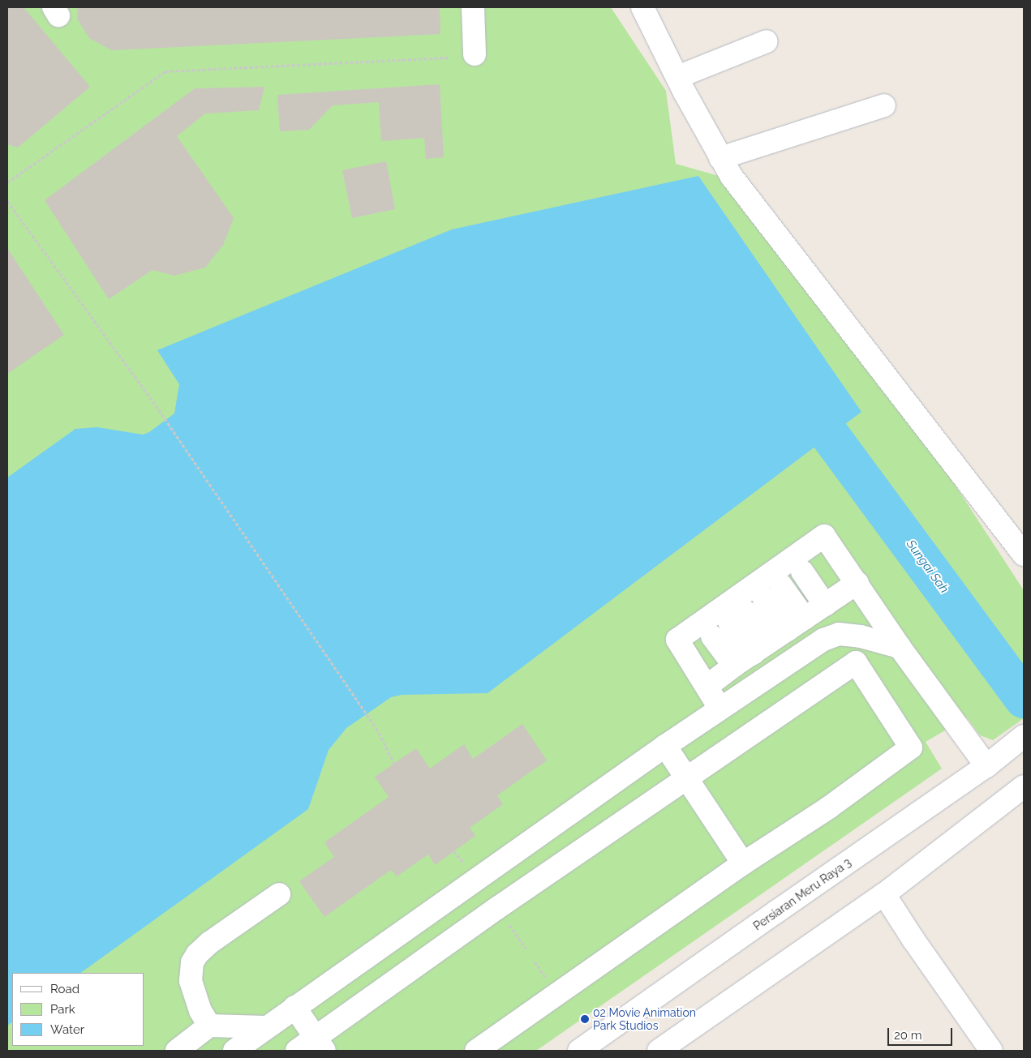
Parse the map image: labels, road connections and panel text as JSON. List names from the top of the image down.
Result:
{
  "streets": {
    "street": ["Persiaran Meru Raya 3"]
  },
  "water": ["Sungai Sah"],
  "places": ["02 Movie Animation Park Studios"],
  "legend": ["Road", "Park", "Water"],
  "scale_bar": "20 m"
}
